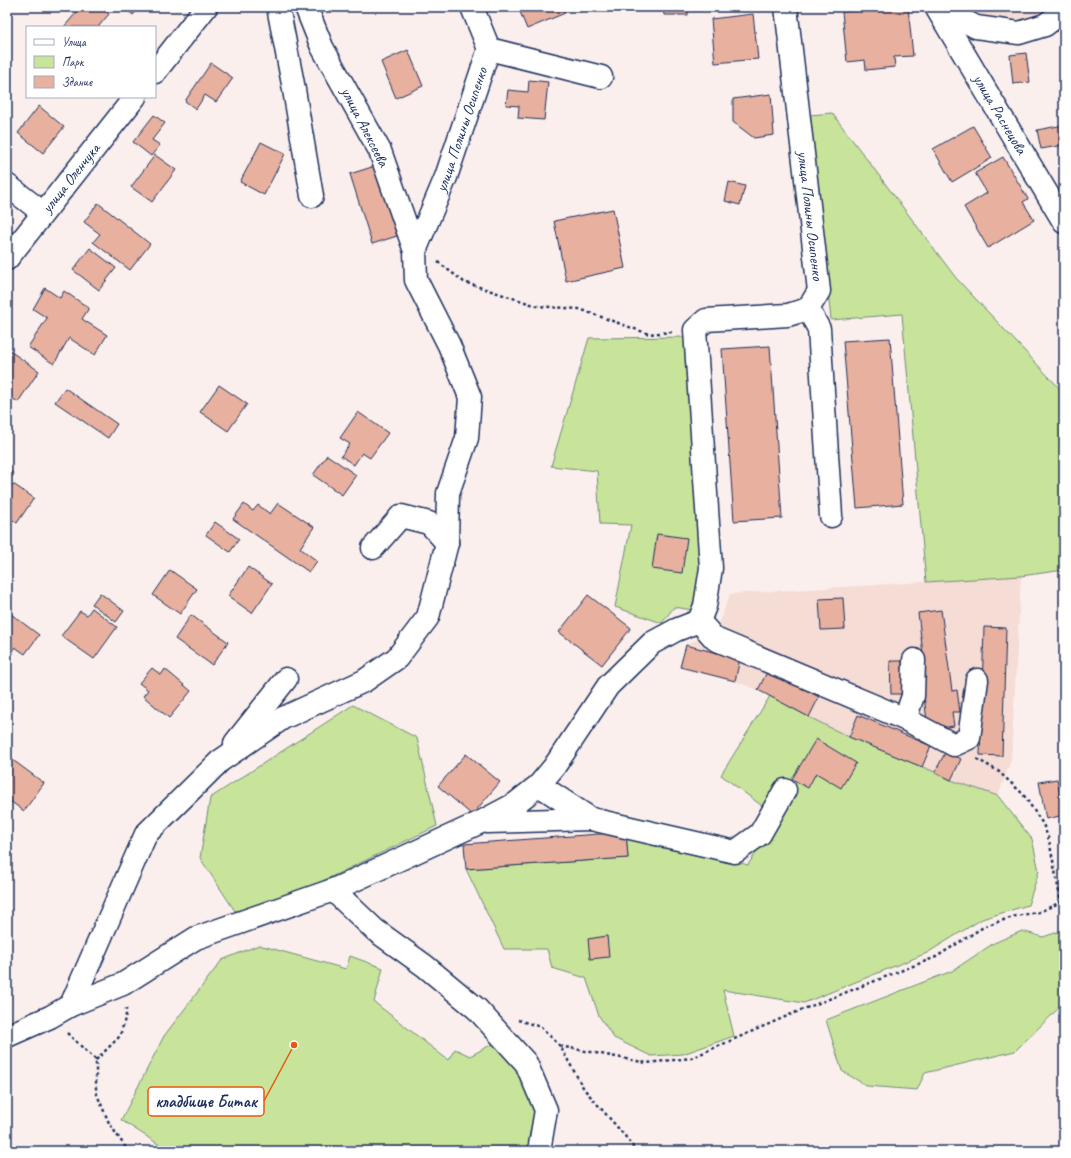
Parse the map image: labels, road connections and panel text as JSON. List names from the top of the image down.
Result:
{
  "streets": {
    "street": [
      "улица Раснецова",
      "улица Алексеева",
      "улица Полины Осипенко",
      "улица Оленчука"
    ]
  },
  "crossings": [
    ["улица Алексеева", "улица Полины Осипенко"]
  ],
  "places": ["кладбище Битак"],
  "legend": ["Улица", "Парк", "Здание"]
}
